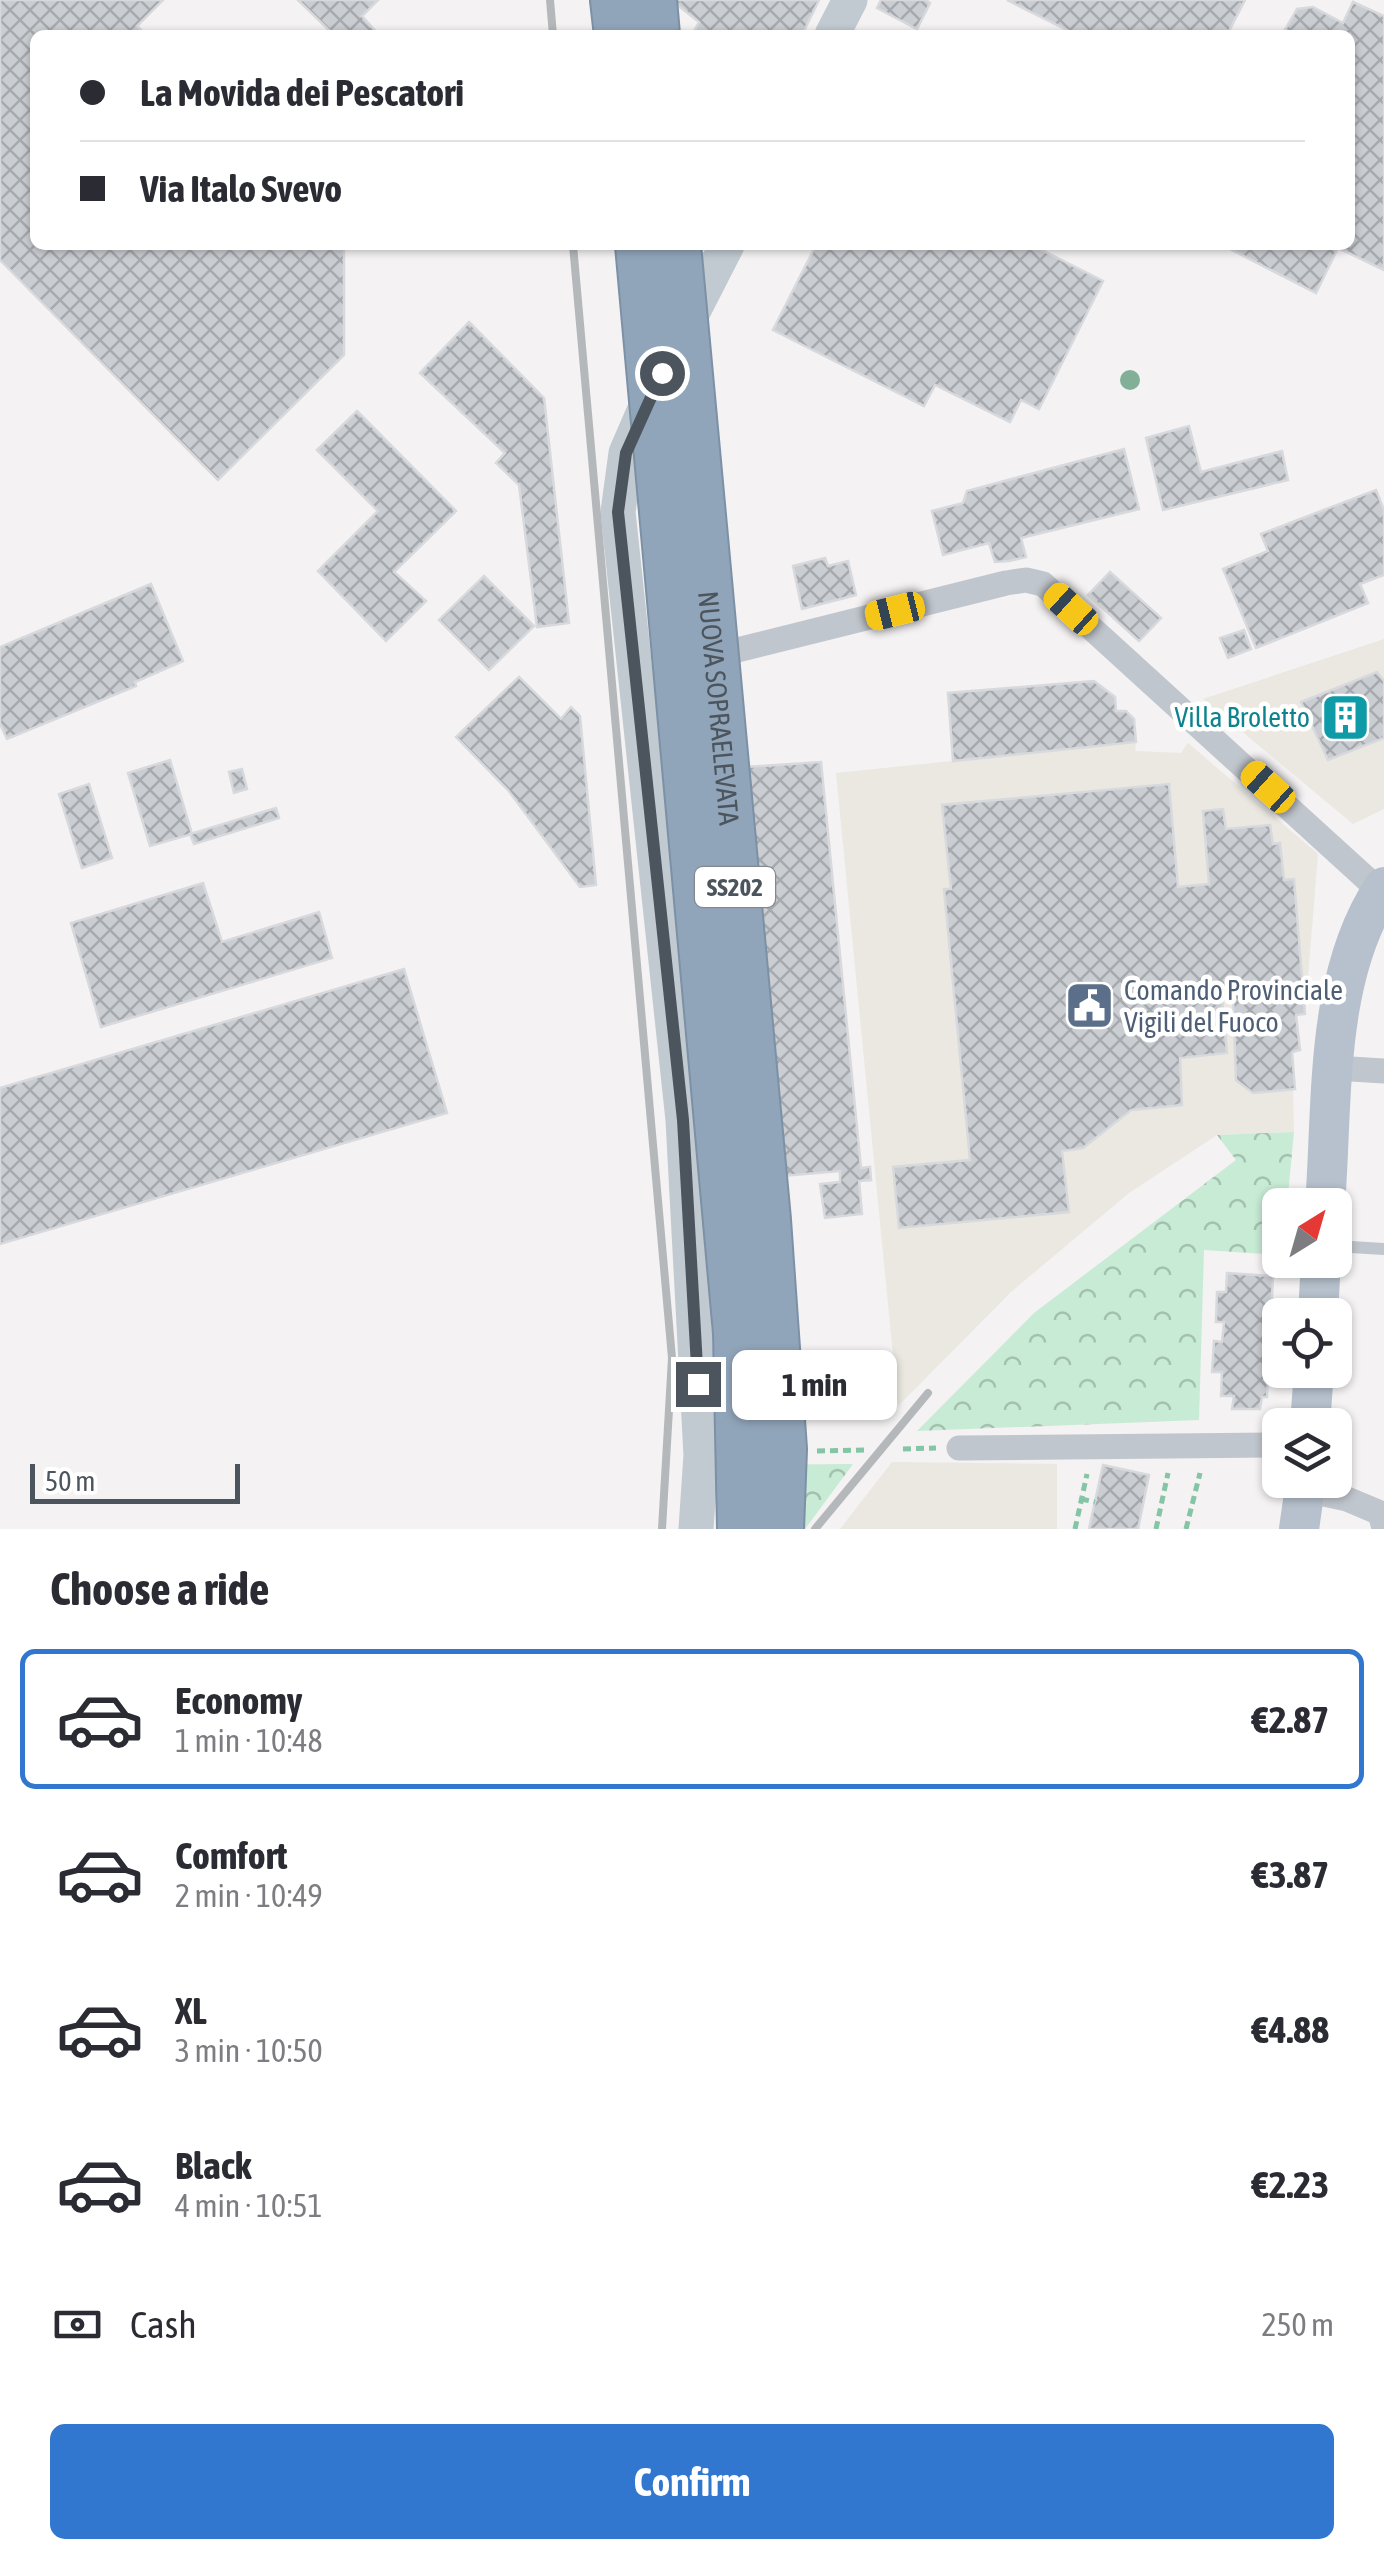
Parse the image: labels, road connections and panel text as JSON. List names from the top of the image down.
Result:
{
  "streets": {
    "highway": ["NUOVA SOPRAELEVATA", "SS202"]
  },
  "places": {
    "building": ["Villa Broletto"],
    "public building": ["Comando Provinciale Vigili del Fuoco"]
  },
  "scale_bar": "50 m",
  "north": "top right",
  "page": {
    "banner": ["La Movida dei Pescatori", "Via Italo Svevo"],
    "bubble": "1 min",
    "scale": "50 m",
    "heading": "Choose a ride",
    "list": [
      {
        "name": "Economy",
        "note": "1 min · 10:48",
        "value": "€2.87"
      },
      {
        "name": "Comfort",
        "note": "2 min · 10:49",
        "value": "€3.87"
      },
      {
        "name": "XL",
        "note": "3 min · 10:50",
        "value": "€4.88"
      },
      {
        "name": "Black",
        "note": "4 min · 10:51",
        "value": "€2.23"
      }
    ],
    "pay": ["Cash", "250 m"],
    "buttons": "Confirm"
  }
}
